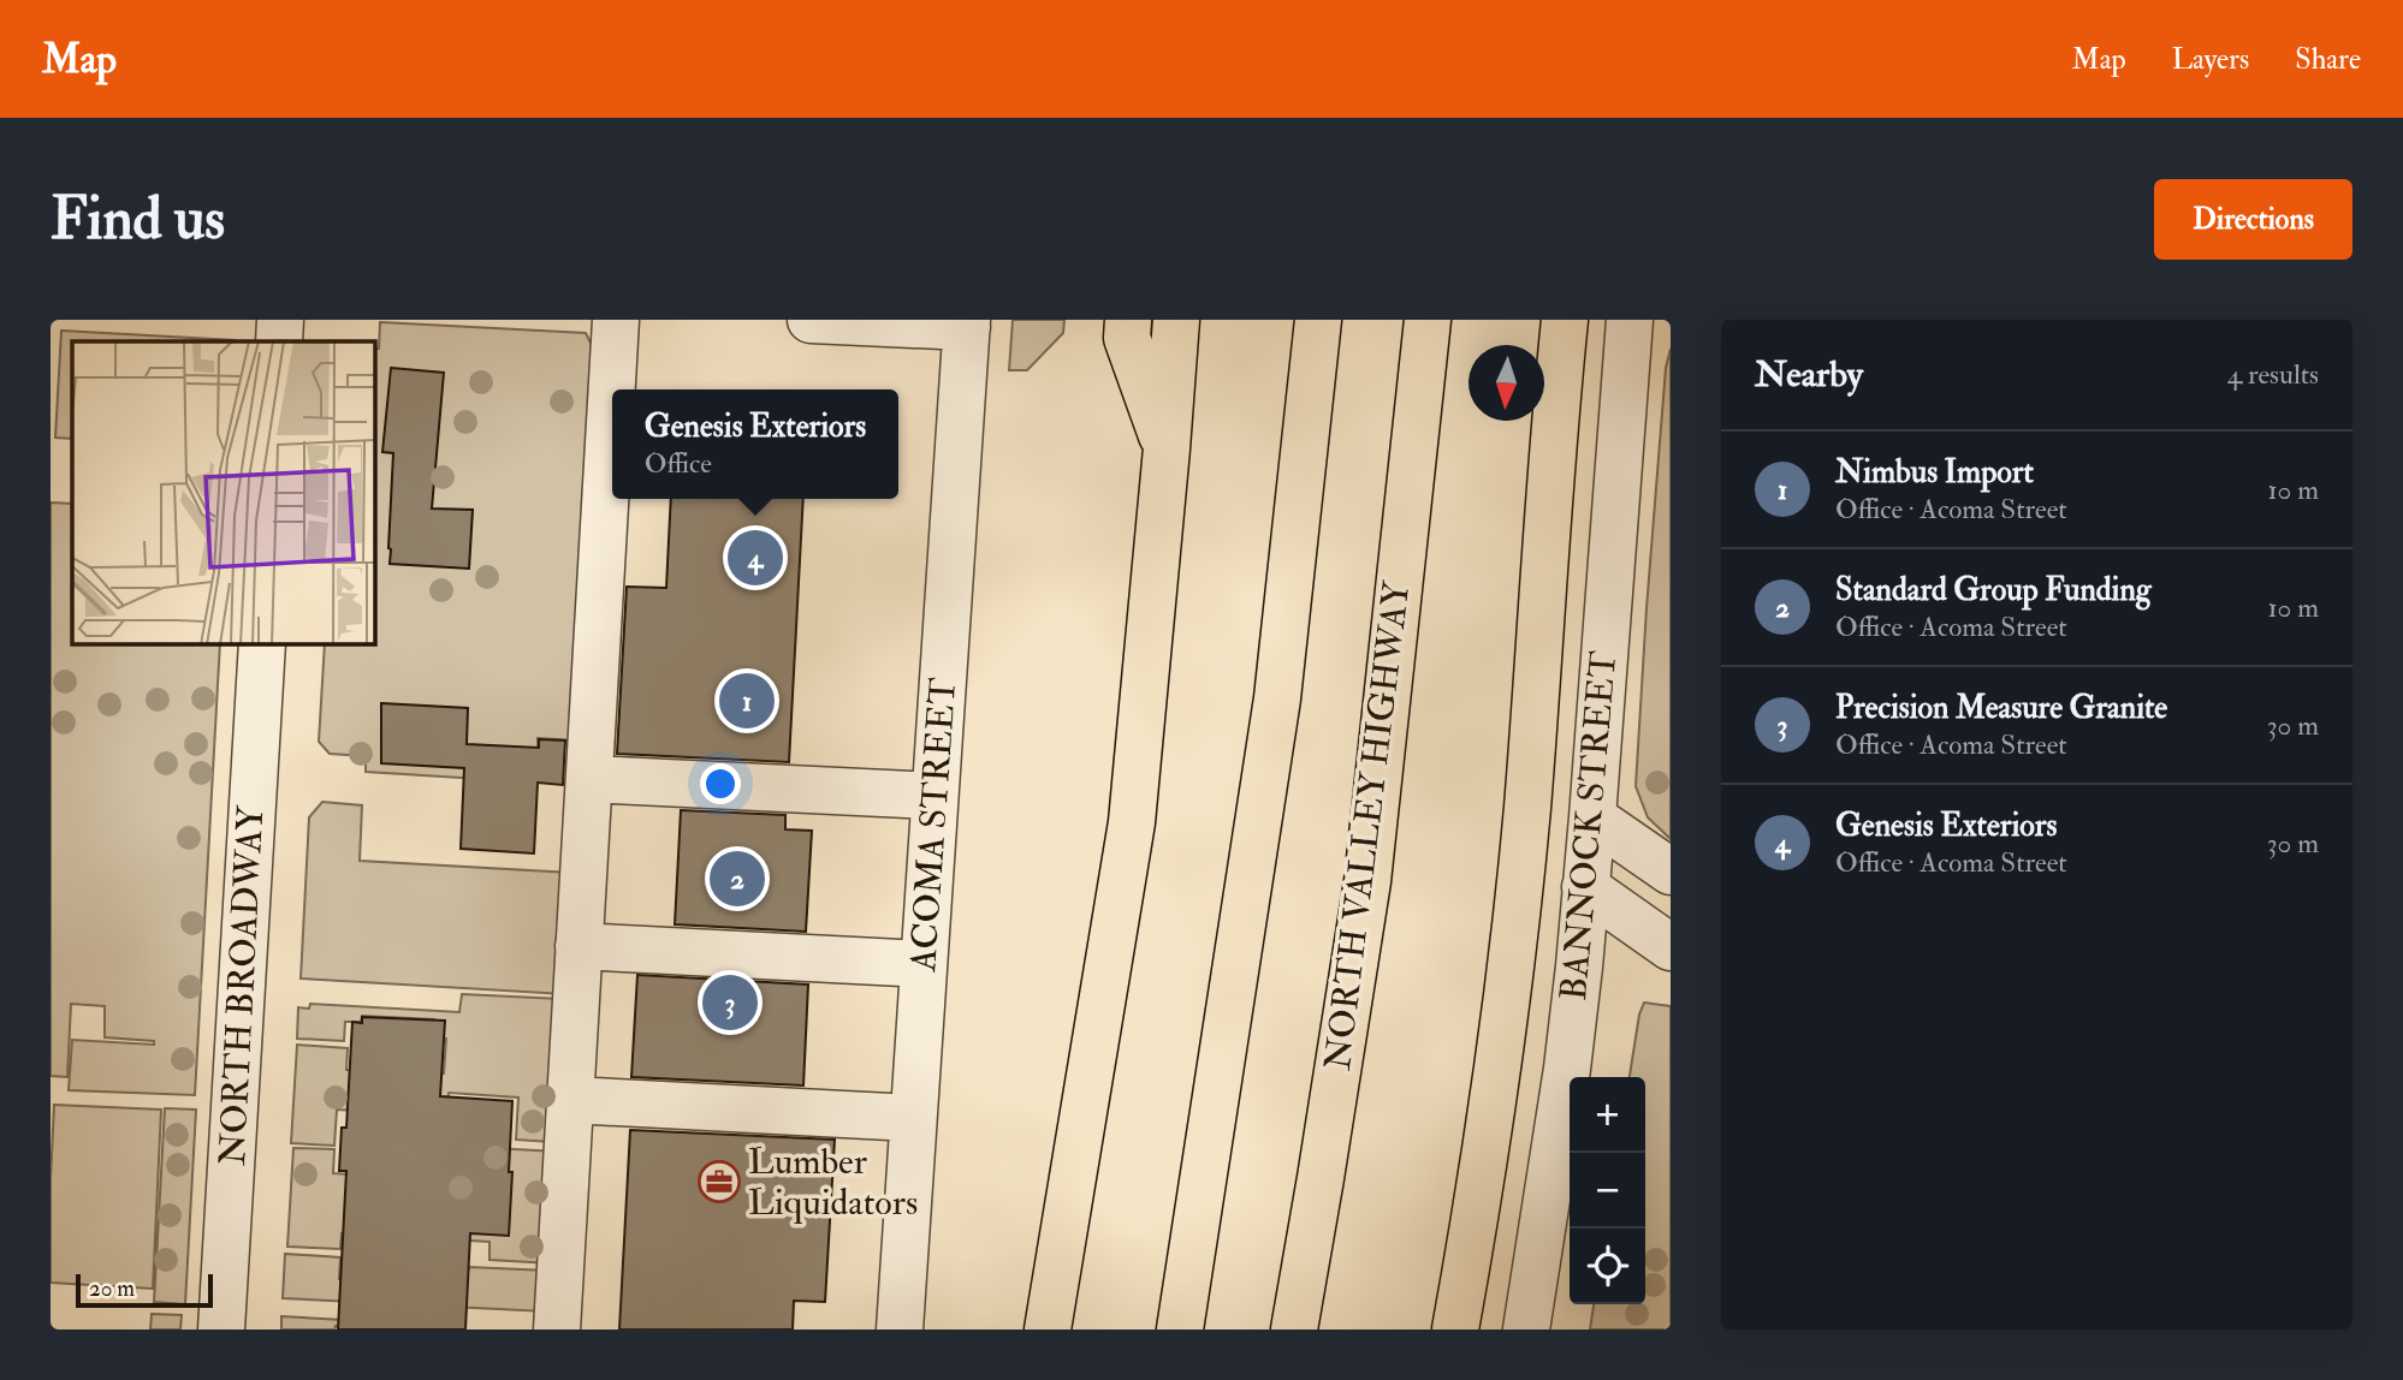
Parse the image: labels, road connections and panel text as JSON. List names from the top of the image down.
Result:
{
  "streets": {
    "highway": ["NORTH VALLEY HIGHWAY"],
    "street": ["ACOMA STREET", "BANNOCK STREET", "NORTH BROADWAY"]
  },
  "places": {
    "office": ["Lumber Liquidators"]
  },
  "scale_bar": "20 m",
  "north": "bottom",
  "page": {
    "header": "Map",
    "nav": ["Map", "Layers", "Share"],
    "buttons": "Directions",
    "title": "Find us",
    "heading": ["Nearby", "4 results"],
    "popup": ["Genesis Exteriors", "Office"],
    "list": [
      {
        "mark": "1",
        "name": "Nimbus Import",
        "note": "Office · Acoma Street",
        "value": "10 m"
      },
      {
        "mark": "2",
        "name": "Standard Group Funding",
        "note": "Office · Acoma Street",
        "value": "10 m"
      },
      {
        "mark": "3",
        "name": "Precision Measure Granite",
        "note": "Office · Acoma Street",
        "value": "30 m"
      },
      {
        "mark": "4",
        "name": "Genesis Exteriors",
        "note": "Office · Acoma Street",
        "value": "30 m"
      }
    ],
    "pins": [
      "4",
      "1",
      "2",
      "3"
    ],
    "map_buttons": ["+", "−"],
    "scale": "20 m"
  }
}
